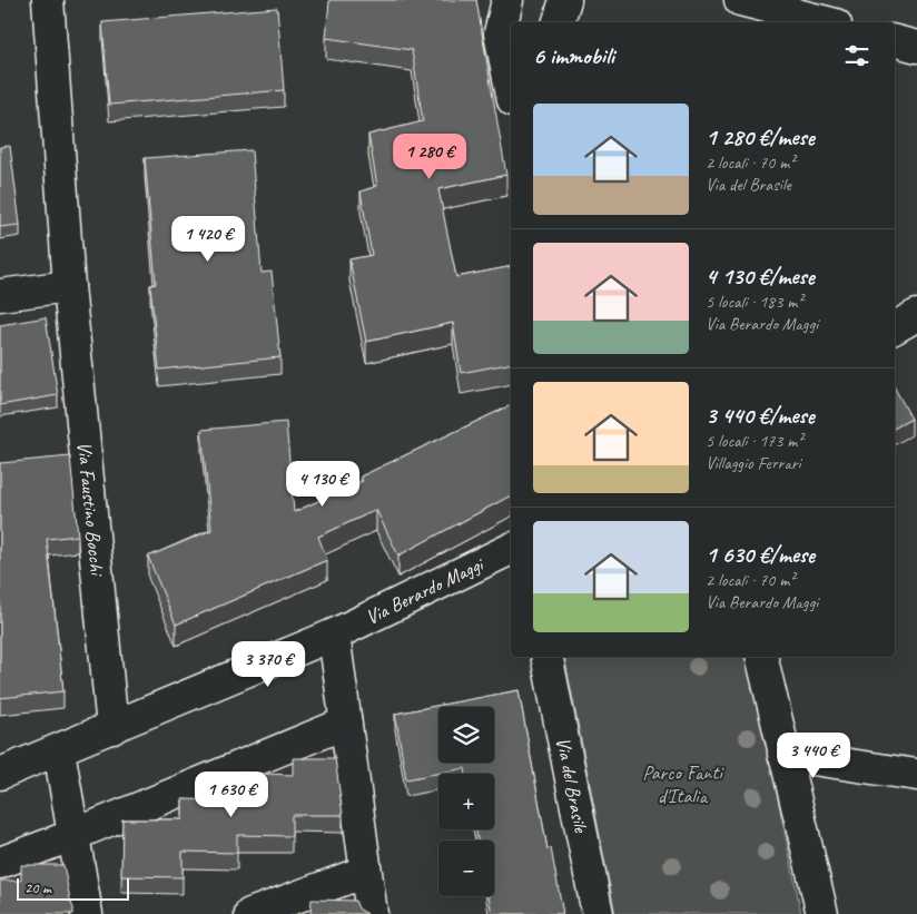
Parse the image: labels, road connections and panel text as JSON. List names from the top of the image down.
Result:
{
  "streets": {
    "street": ["Via Faustino Bocchi", "Via Berardo Maggi", "Via del Brasile"]
  },
  "crossings": [
    ["Via Faustino Bocchi", "Via Berardo Maggi"]
  ],
  "parks": ["Parco Fanti d'Italia"],
  "scale_bar": "20 m",
  "page": {
    "heading": "6 immobili",
    "list": [
      {
        "name": "1 280 €/mese",
        "note": "2 locali · 70 m² · Via del Brasile"
      },
      {
        "name": "4 130 €/mese",
        "note": "5 locali · 183 m² · Via Berardo Maggi"
      },
      {
        "name": "3 440 €/mese",
        "note": "5 locali · 173 m² · Villaggio Ferrari"
      },
      {
        "name": "1 630 €/mese",
        "note": "2 locali · 70 m² · Via Berardo Maggi"
      }
    ],
    "price": [
      "1 280 €",
      "1 420 €",
      "4 130 €",
      "3 370 €",
      "3 440 €",
      "1 630 €"
    ],
    "map_buttons": ["+", "−"],
    "scale": "20 m"
  }
}
